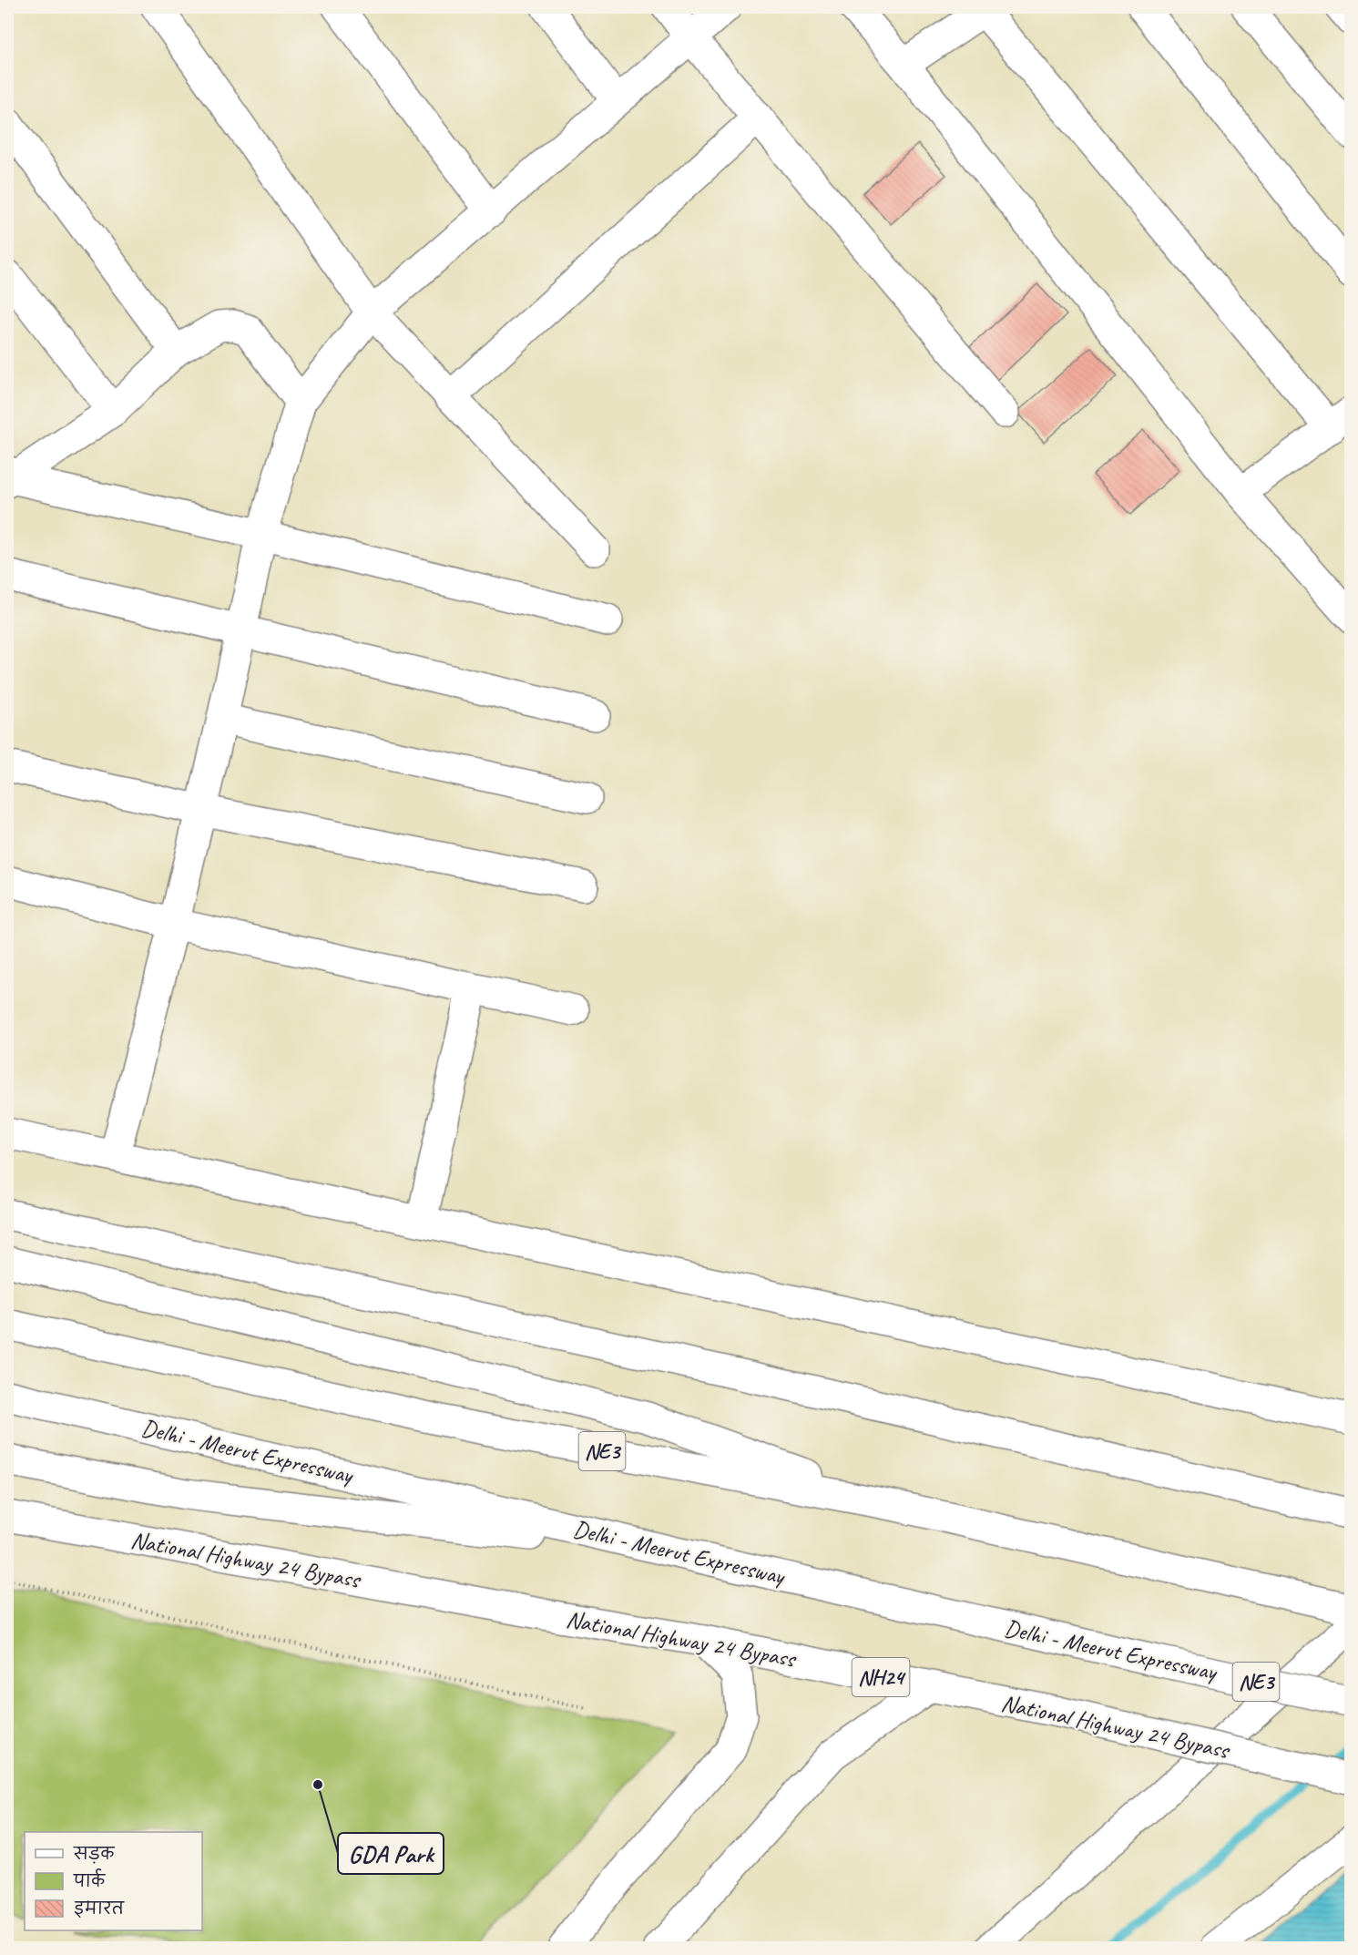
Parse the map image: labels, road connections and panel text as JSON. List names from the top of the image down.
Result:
{
  "streets": {
    "main road": [
      "Delhi - Meerut Expressway",
      "NE3",
      "National Highway 24 Bypass",
      "NH24"
    ]
  },
  "places": ["GDA Park"],
  "legend": ["सड़क", "पार्क", "इमारत"]
}
